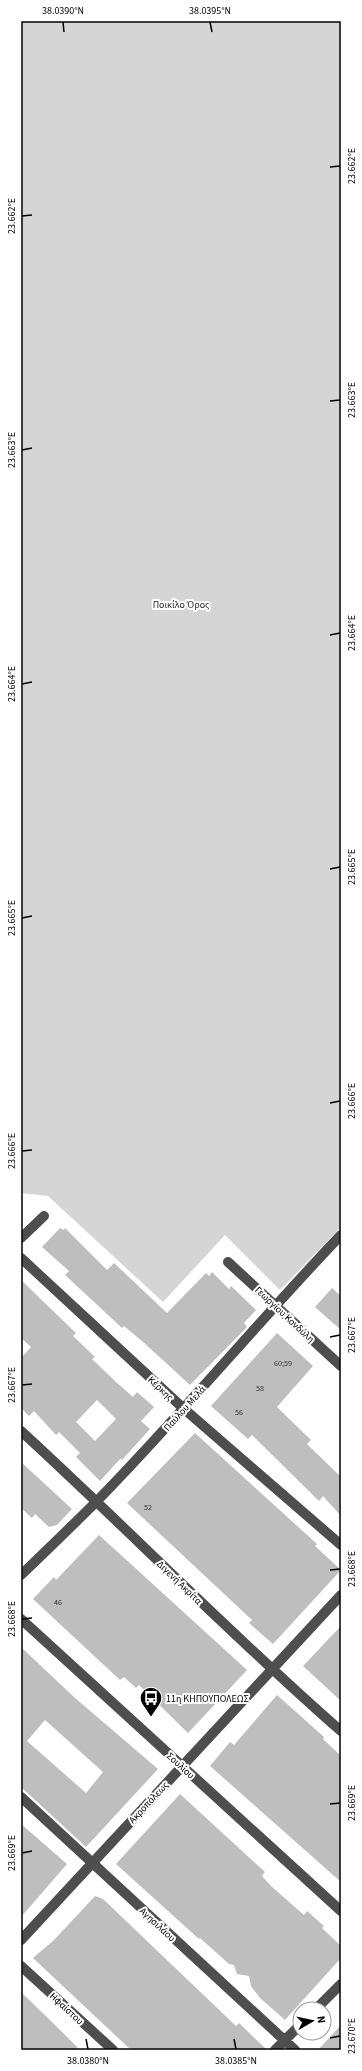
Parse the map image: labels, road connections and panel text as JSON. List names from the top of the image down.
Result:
{
  "streets": {
    "street": [
      "Γεωργίου Κονδύλη",
      "Κέρκης",
      "Παύλου Μελά",
      "Διγενή Ακρίτα",
      "Σουλίου",
      "Ακροπόλεως",
      "Αγησιλάου",
      "Ηφαίστου"
    ]
  },
  "crossings": [
    ["Γεωργίου Κονδύλη", "Παύλου Μελά"],
    ["Κέρκης", "Παύλου Μελά"],
    ["Παύλου Μελά", "Διγενή Ακρίτα"],
    ["Διγενή Ακρίτα", "Ακροπόλεως"],
    ["Σουλίου", "Ακροπόλεως"],
    ["Ακροπόλεως", "Αγησιλάου"]
  ],
  "parks": ["Ποικίλο Όρος"],
  "places": {
    "bus stop": ["11η ΚΗΠΟΥΠΟΛΕΩΣ"]
  },
  "house_numbers": [
    "60;59",
    "58",
    "56",
    "52",
    "46"
  ],
  "north": "right",
  "coordinates": [
    "38.0390°N",
    "38.0395°N",
    "23.662°E",
    "23.663°E",
    "23.664°E",
    "23.665°E",
    "23.666°E",
    "23.667°E",
    "23.668°E",
    "23.669°E",
    "23.670°E",
    "38.0380°N",
    "38.0385°N"
  ]
}
